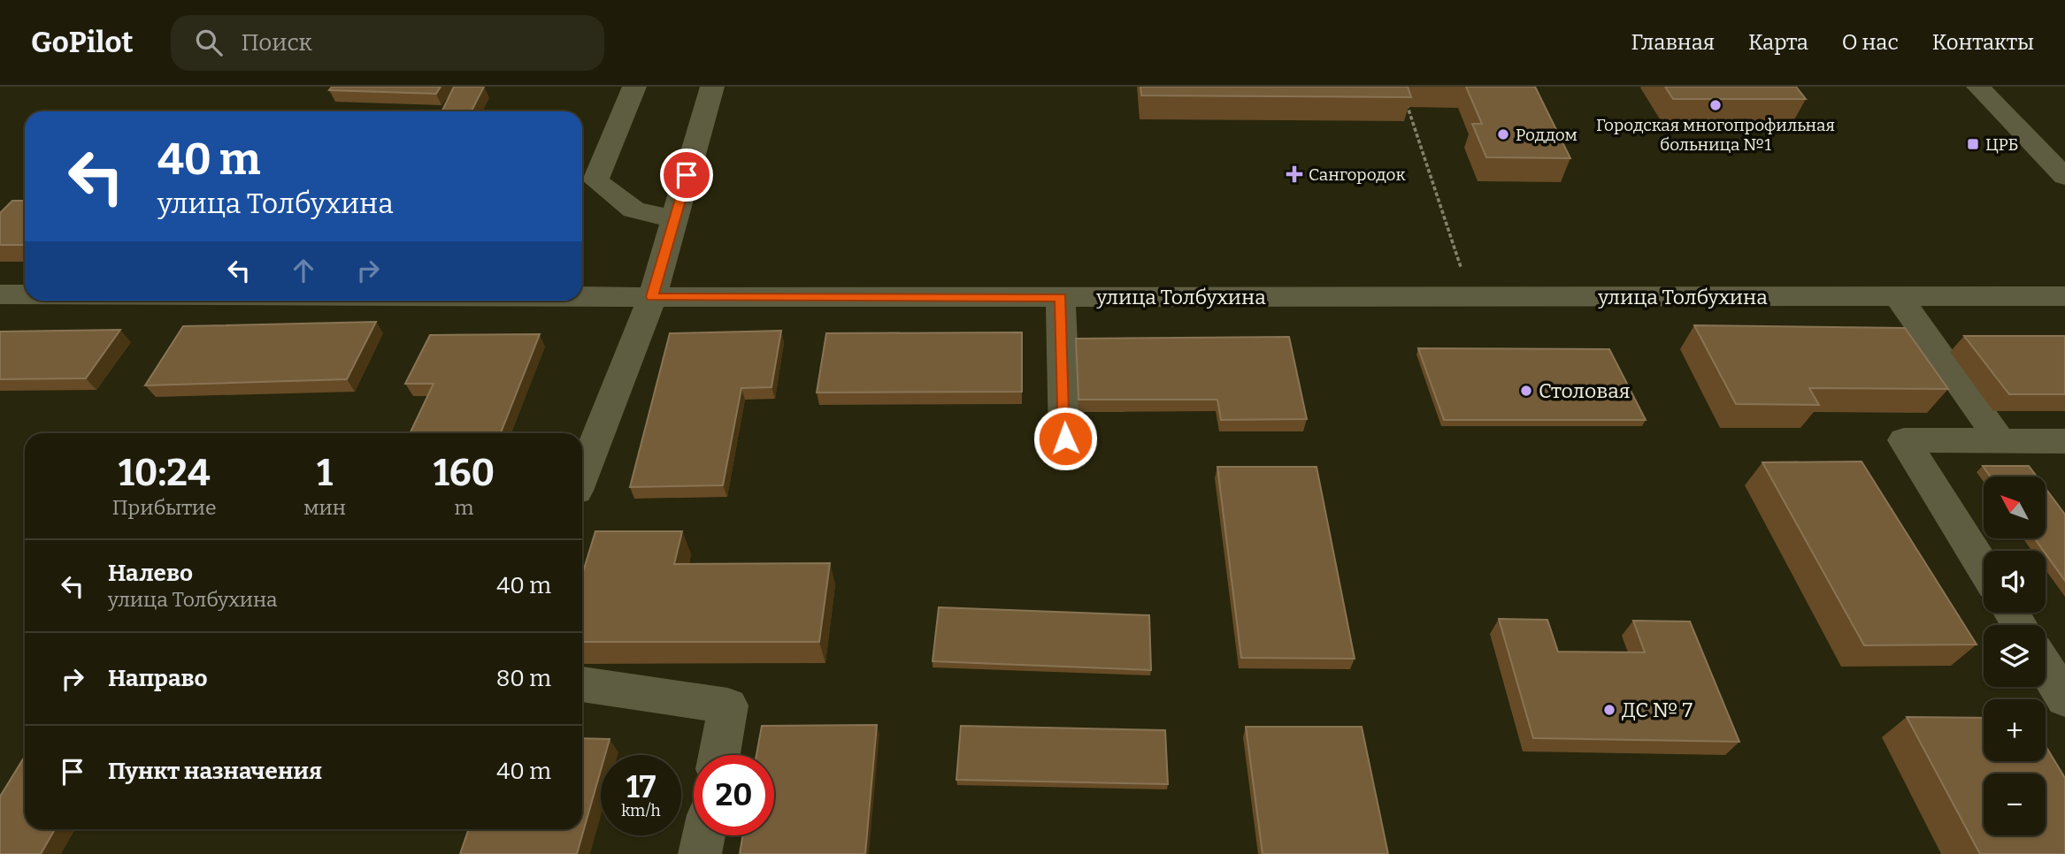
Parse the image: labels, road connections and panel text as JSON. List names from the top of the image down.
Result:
{
  "streets": {
    "street": ["улица Толбухина"]
  },
  "places": {
    "other": [
      "Городская многопрофильная больница №1",
      "Роддом",
      "Столовая",
      "ДС № 7"
    ],
    "transit": ["ЦРБ"],
    "health": ["Сангородок"]
  },
  "north": "top left",
  "page": {
    "header": "GoPilot",
    "search": "Поиск",
    "nav": [
      "Главная",
      "Карта",
      "О нас",
      "Контакты"
    ],
    "turn": ["40 m", "улица Толбухина"],
    "eta": [
      "10:24",
      "Прибытие",
      "1",
      "мин",
      "160",
      "m"
    ],
    "map_buttons": ["+", "−"],
    "list": [
      {
        "name": "Налево",
        "note": "улица Толбухина",
        "value": "40 m"
      },
      {
        "name": "Направо",
        "value": "80 m"
      },
      {
        "name": "Пункт назначения",
        "value": "40 m"
      }
    ],
    "speed": "17 km/h",
    "limit": "20"
  }
}
